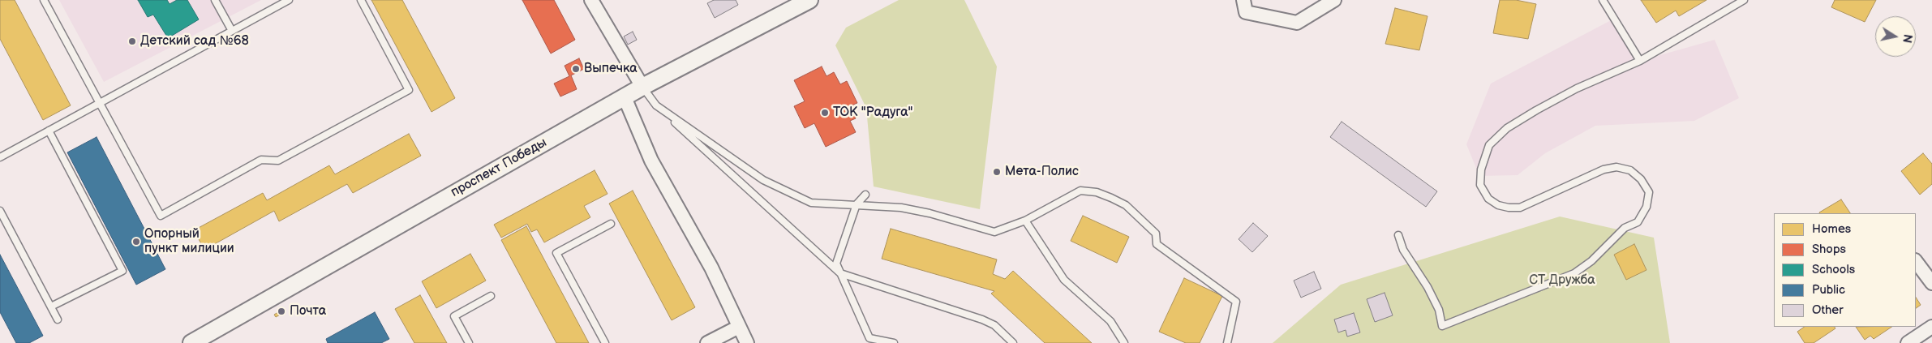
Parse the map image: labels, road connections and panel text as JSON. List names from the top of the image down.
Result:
{
  "streets": {
    "street": ["проспект Победы"]
  },
  "parks": ["СТ Дружба"],
  "places": [
    "Детский сад №68",
    "Выпечка",
    "ТОК \"Радуга\"",
    "Мета-Полис",
    "Опорный пункт милиции",
    "Почта"
  ],
  "legend": [
    "Homes",
    "Shops",
    "Schools",
    "Public",
    "Other"
  ],
  "north": "right"
}
